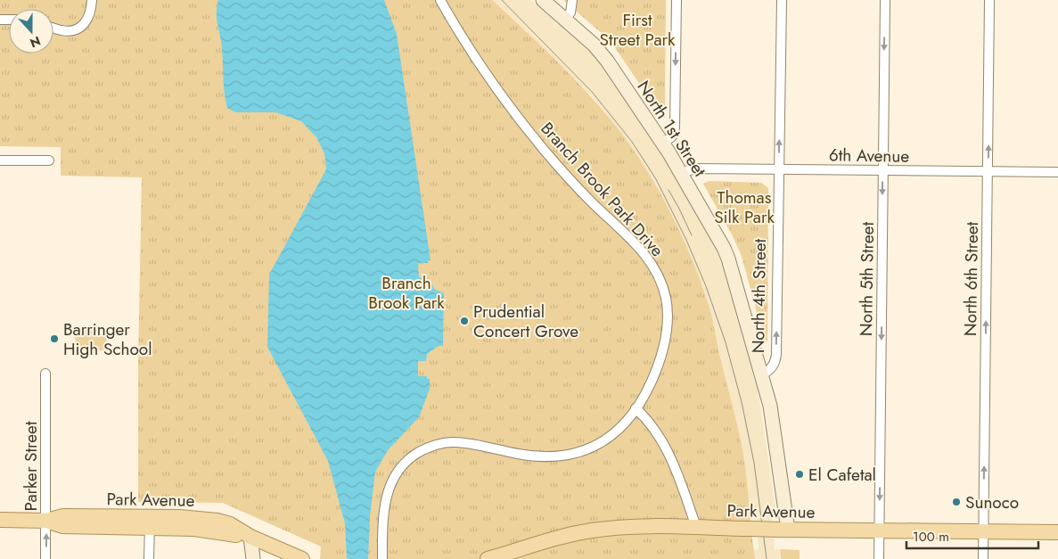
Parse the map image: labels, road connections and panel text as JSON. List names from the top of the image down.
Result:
{
  "streets": {
    "main road": ["North 1st Street", "North 4th Street", "Park Avenue"],
    "street": [
      "6th Avenue",
      "Branch Brook Park Drive",
      "North 5th Street",
      "North 6th Street",
      "Parker Street"
    ]
  },
  "crossings": [
    ["North 1st Street", "6th Avenue"],
    ["North 1st Street", "North 4th Street"],
    ["6th Avenue", "North 5th Street"],
    ["6th Avenue", "North 6th Street"],
    ["6th Avenue", "North 4th Street"],
    ["North 5th Street", "Park Avenue"],
    ["North 6th Street", "Park Avenue"],
    ["North 4th Street", "Park Avenue"],
    ["Parker Street", "Park Avenue"]
  ],
  "one_way": ["North 5th Street", "North 6th Street", "North 4th Street"],
  "parks": ["First Street Park", "Thomas Silk Park", "Branch Brook Park"],
  "places": [
    "Prudential Concert Grove",
    "Barringer High School",
    "El Cafetal",
    "Sunoco"
  ],
  "scale_bar": "100 m",
  "north": "bottom"
}
